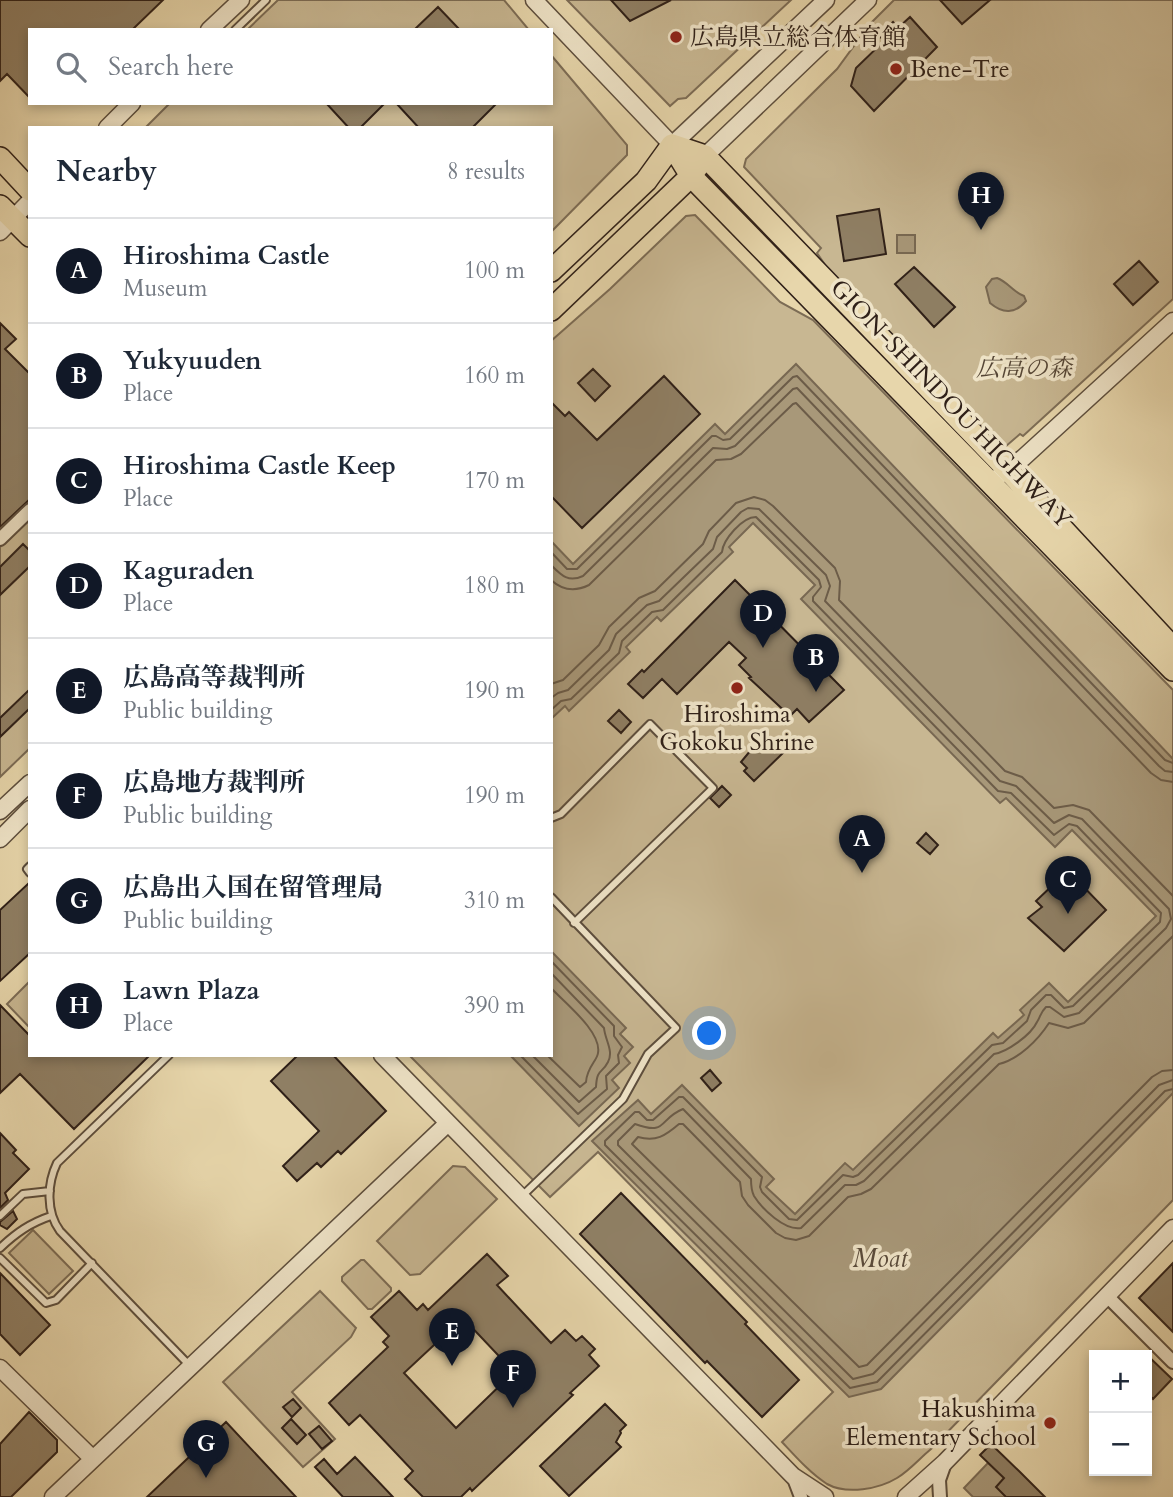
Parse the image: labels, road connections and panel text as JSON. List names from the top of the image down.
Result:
{
  "streets": {
    "highway": ["GION-SHINDOU HIGHWAY"]
  },
  "water": ["Moat"],
  "parks": ["広高の森"],
  "places": [
    "広島県立総合体育館",
    "Bene-Tre",
    "Hiroshima Gokoku Shrine",
    "Hakushima Elementary School"
  ],
  "page": {
    "search": "Search here",
    "heading": ["Nearby", "8 results"],
    "pins": [
      "H",
      "D",
      "B",
      "A",
      "C",
      "E",
      "F",
      "G"
    ],
    "list": [
      {
        "mark": "A",
        "name": "Hiroshima Castle",
        "note": "Museum",
        "value": "100 m"
      },
      {
        "mark": "B",
        "name": "Yukyuuden",
        "note": "Place",
        "value": "160 m"
      },
      {
        "mark": "C",
        "name": "Hiroshima Castle Keep",
        "note": "Place",
        "value": "170 m"
      },
      {
        "mark": "D",
        "name": "Kaguraden",
        "note": "Place",
        "value": "180 m"
      },
      {
        "mark": "E",
        "name": "広島高等裁判所",
        "note": "Public building",
        "value": "190 m"
      },
      {
        "mark": "F",
        "name": "広島地方裁判所",
        "note": "Public building",
        "value": "190 m"
      },
      {
        "mark": "G",
        "name": "広島出入国在留管理局",
        "note": "Public building",
        "value": "310 m"
      },
      {
        "mark": "H",
        "name": "Lawn Plaza",
        "note": "Place",
        "value": "390 m"
      }
    ],
    "map_buttons": ["+", "−"]
  }
}
